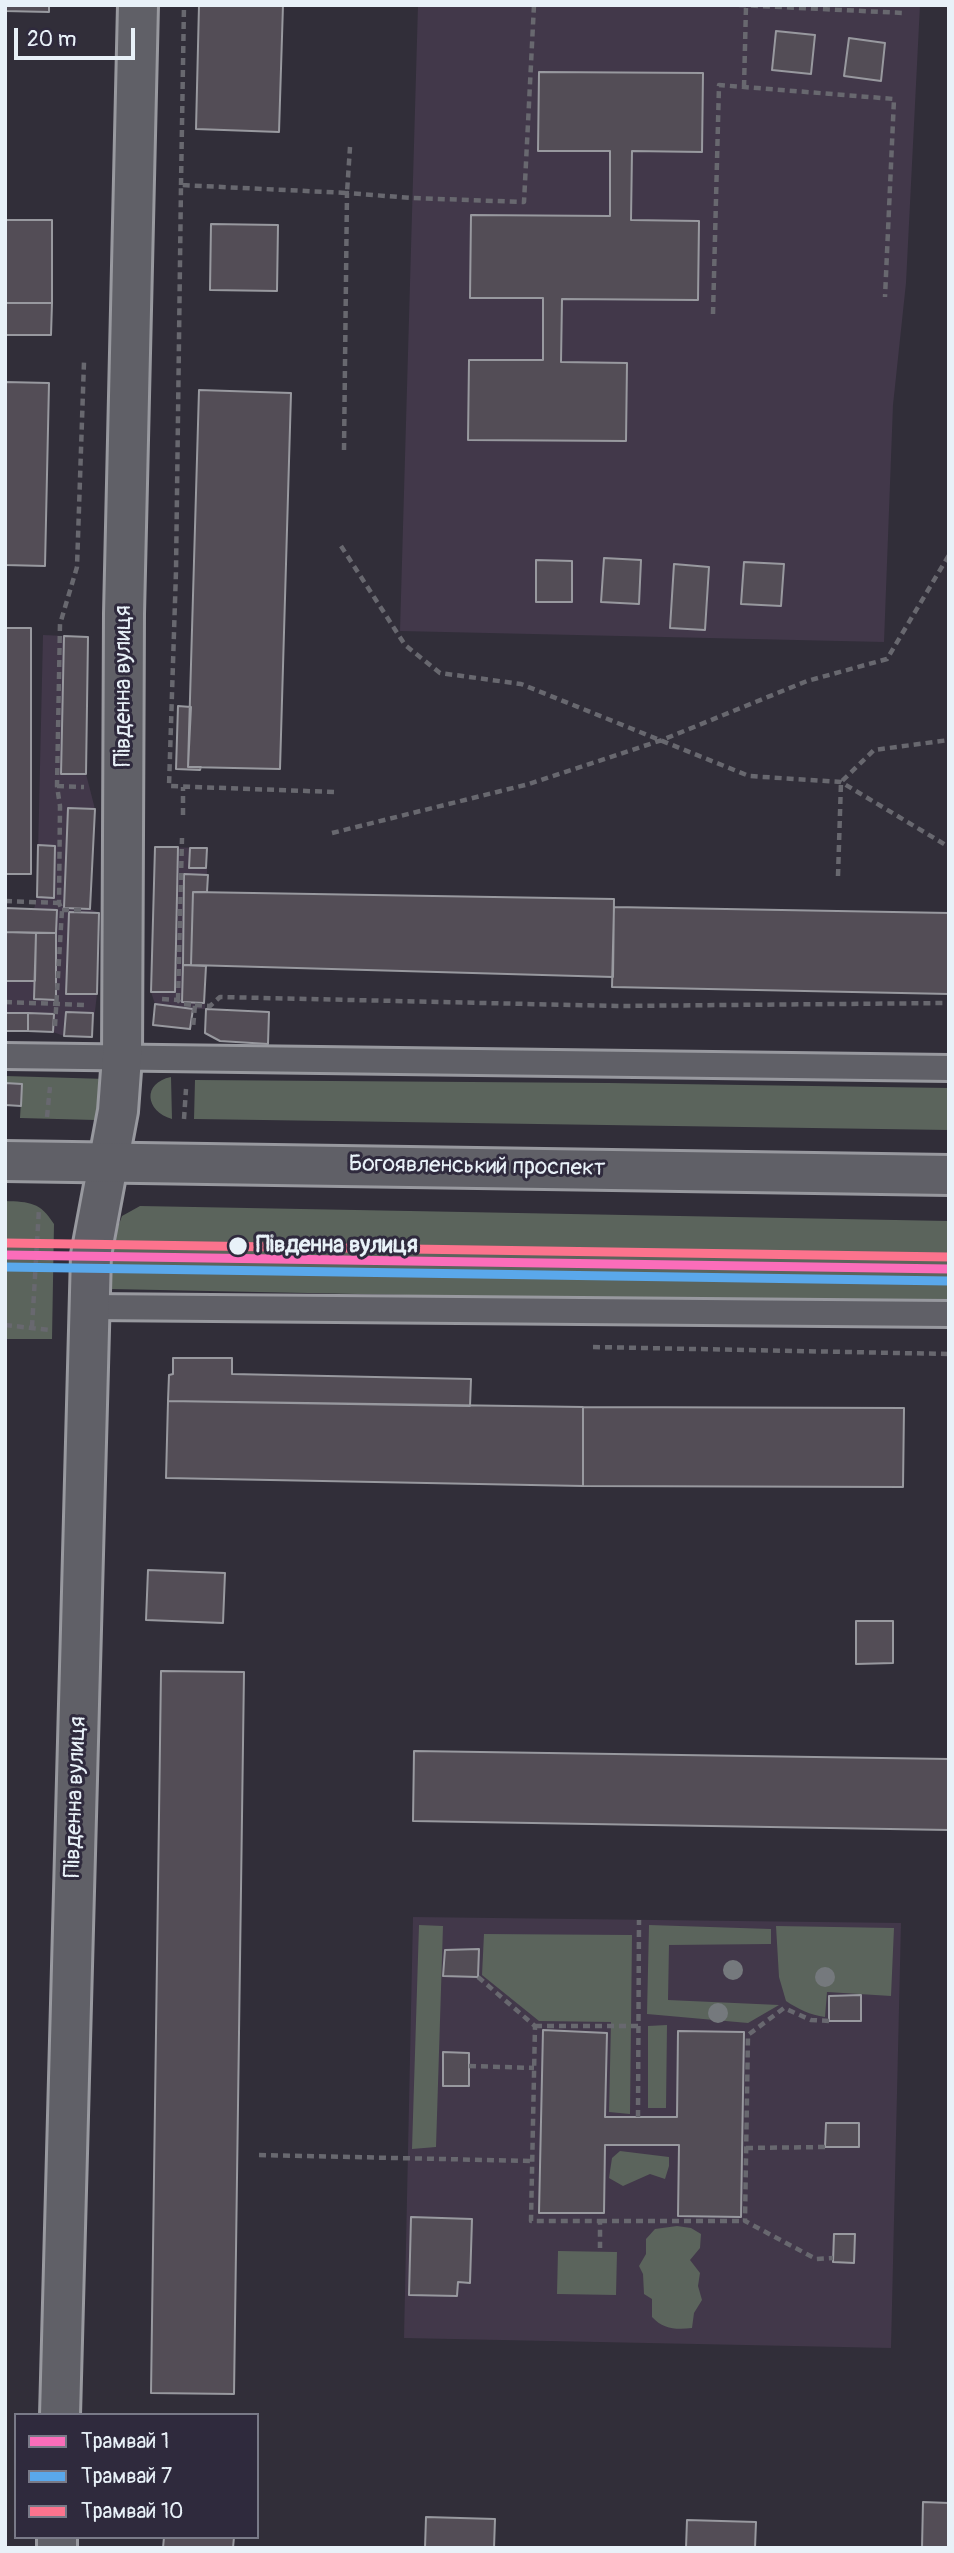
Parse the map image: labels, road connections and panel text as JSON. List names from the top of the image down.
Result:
{
  "streets": {
    "street": ["Південна вулиця", "Богоявленський проспект"]
  },
  "crossings": [
    ["Південна вулиця", "Богоявленський проспект"]
  ],
  "places": ["Південна вулиця"],
  "lines": ["tram line 10", "tram line 1", "tram line 7"],
  "legend": ["Трамвай 1", "Трамвай 7", "Трамвай 10"],
  "scale_bar": "20 m"
}
